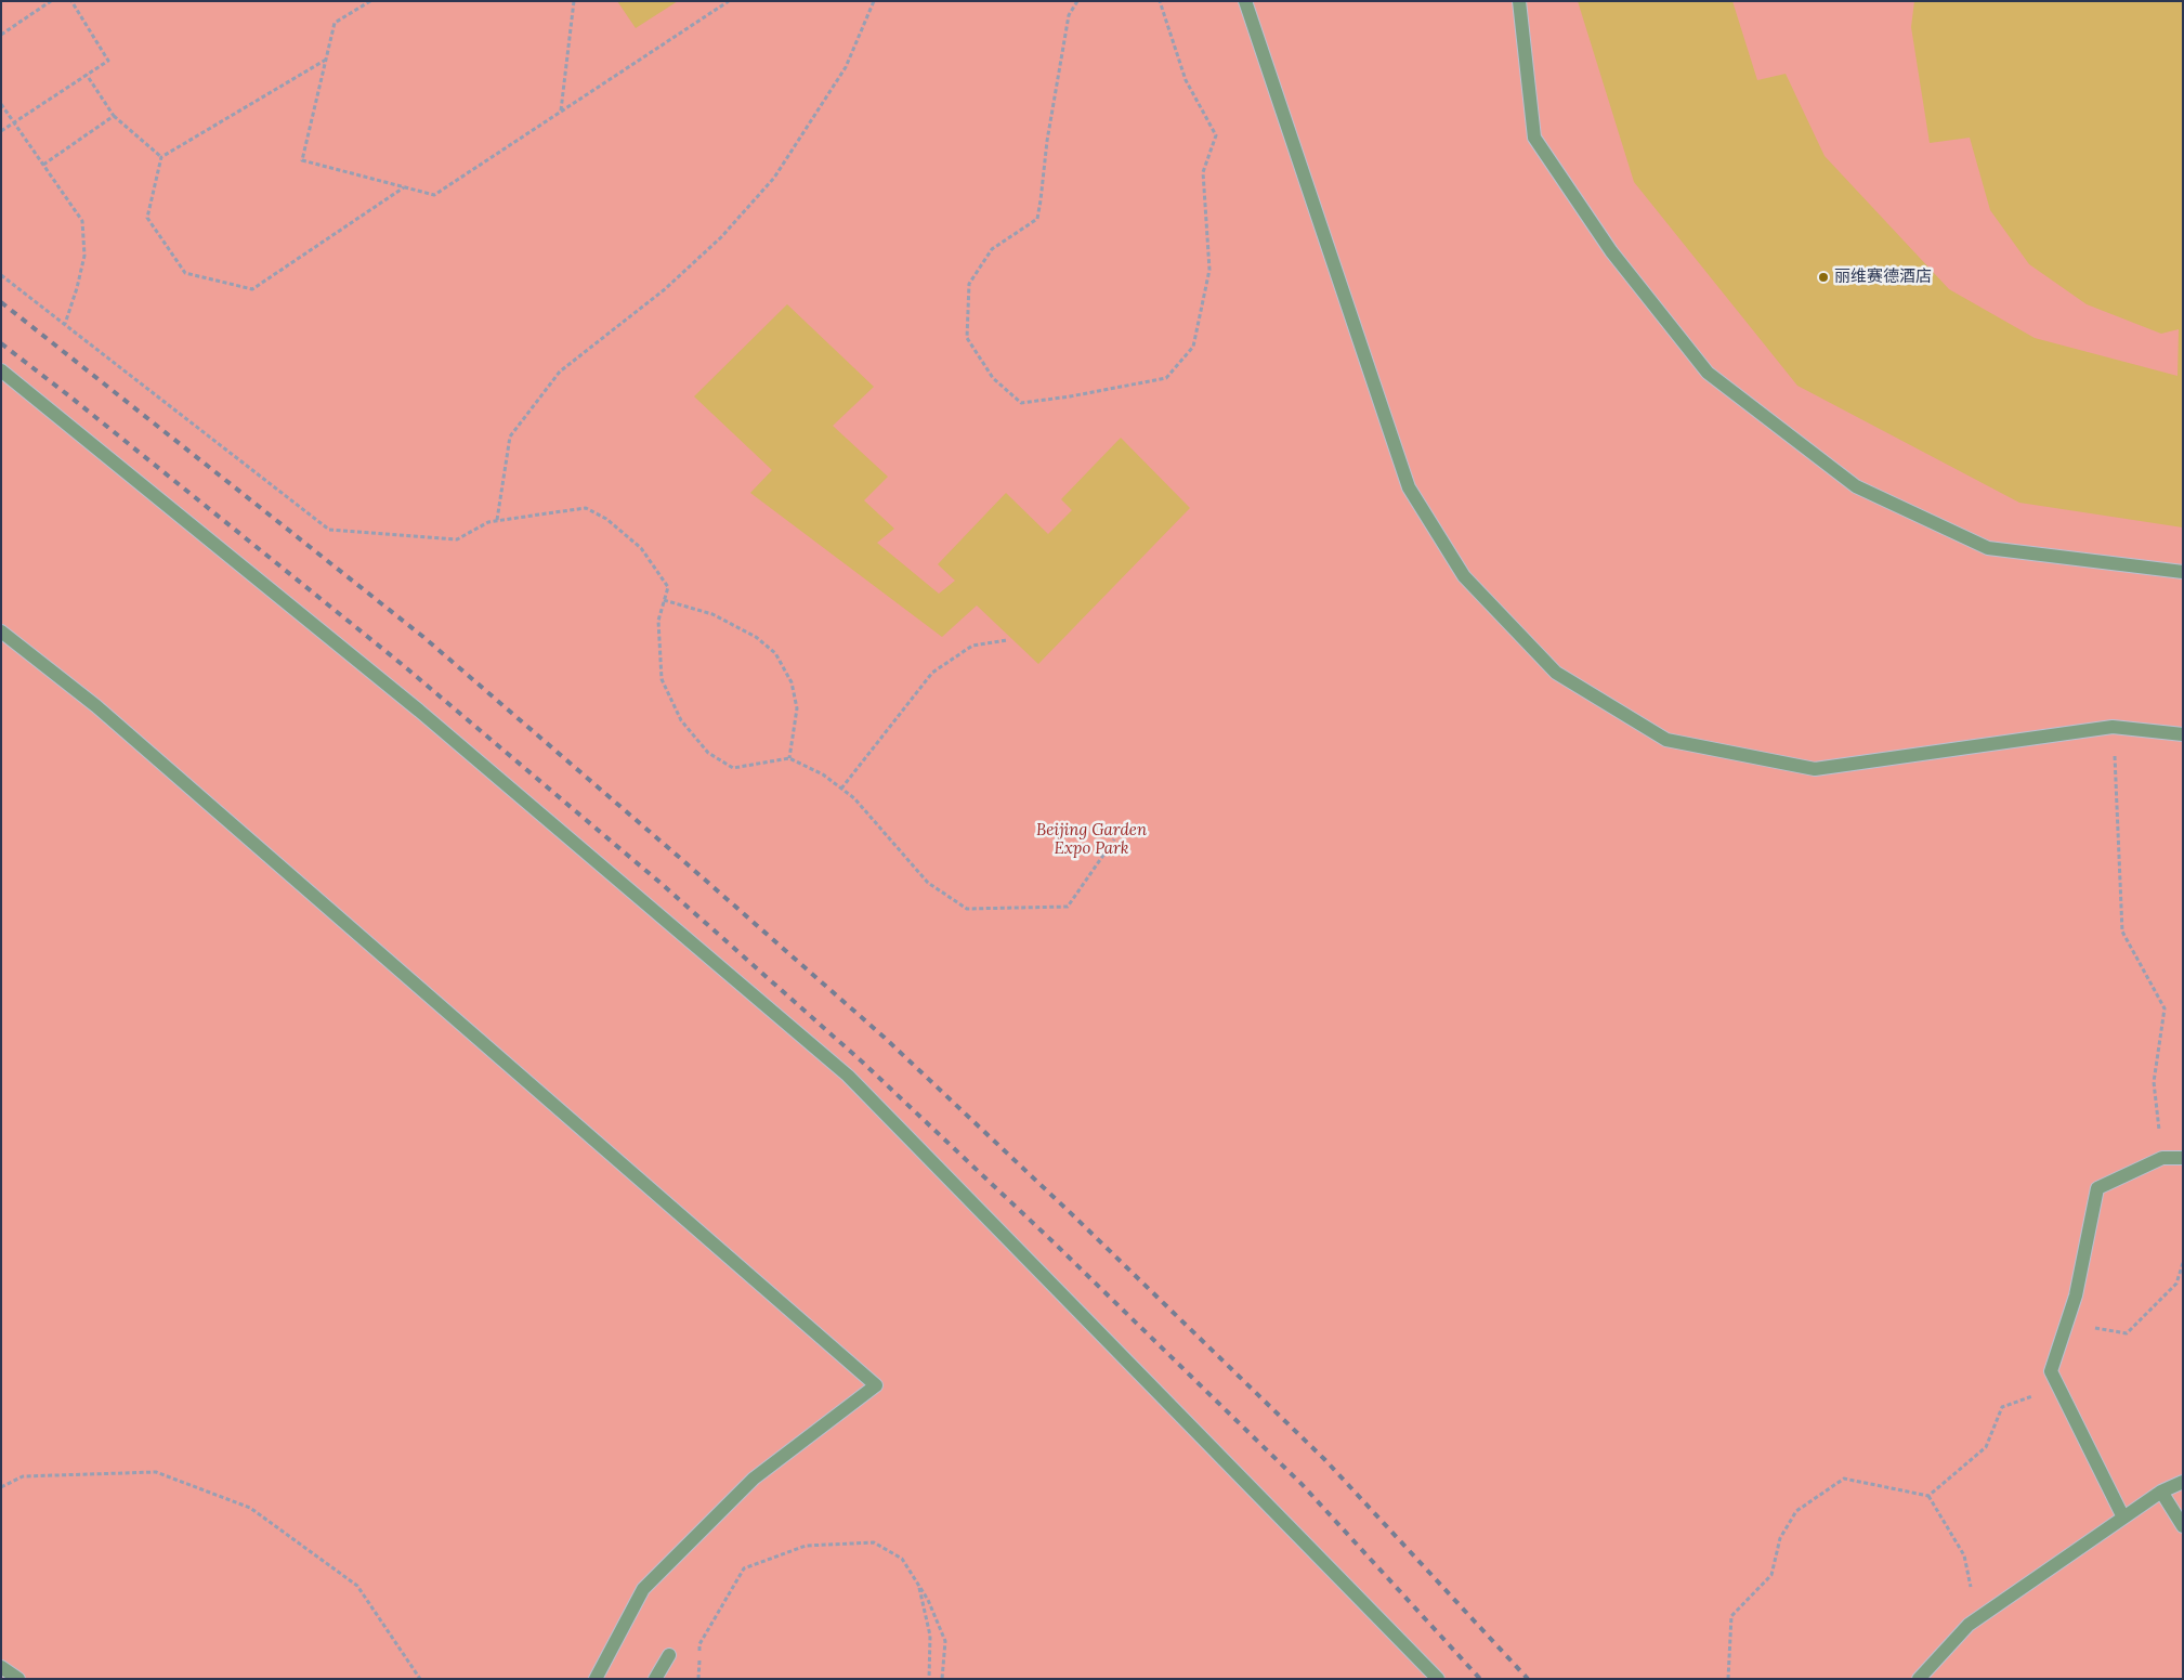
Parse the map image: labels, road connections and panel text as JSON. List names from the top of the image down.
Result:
{
  "parks": ["Beijing Garden Expo Park"],
  "places": ["丽维赛德酒店"]
}
